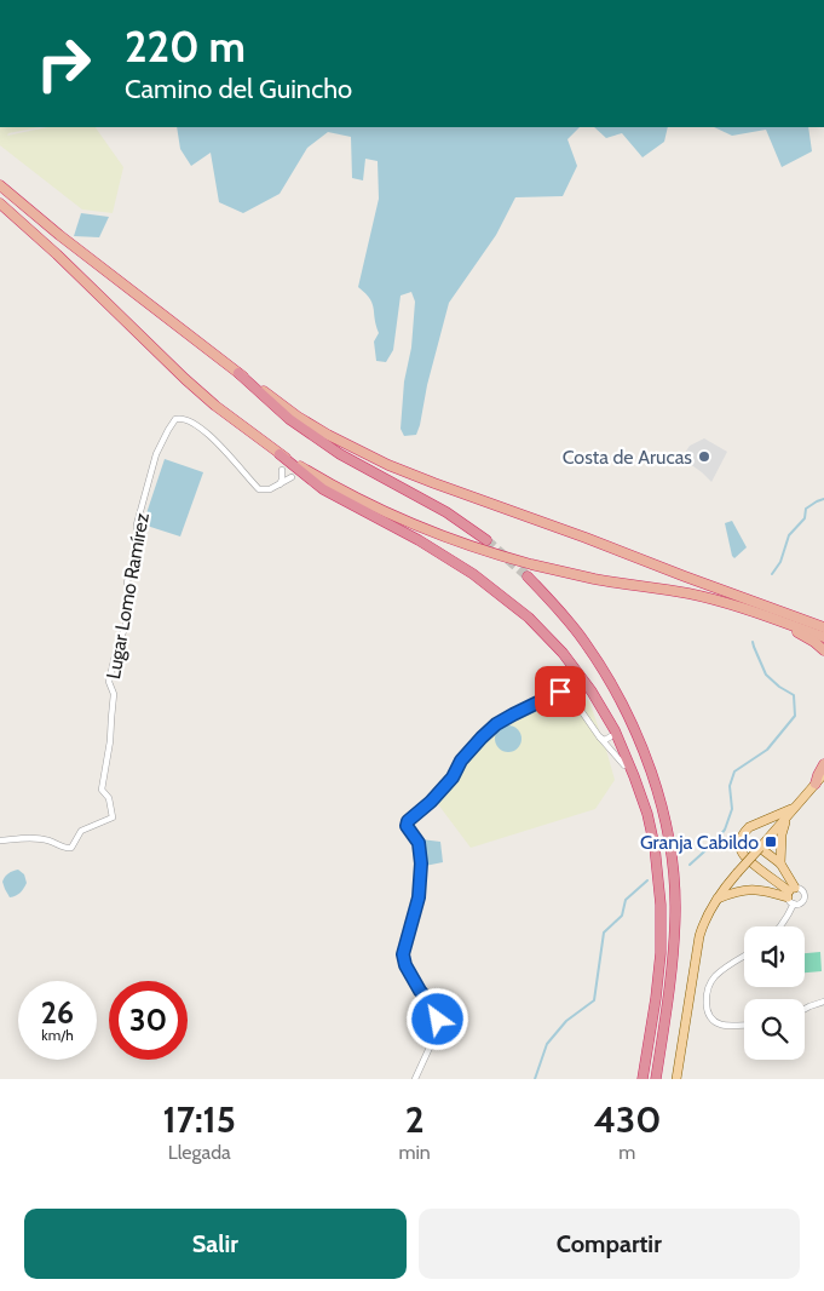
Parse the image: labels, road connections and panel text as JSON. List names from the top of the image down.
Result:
{
  "streets": {
    "street": ["Lugar Lomo Ramírez"]
  },
  "places": {
    "other": ["Costa de Arucas"],
    "transit": ["Granja Cabildo"]
  },
  "page": {
    "turn": ["220 m", "Camino del Guincho"],
    "speed": "26 km/h",
    "limit": "30",
    "eta": [
      "17:15",
      "Llegada",
      "2",
      "min",
      "430",
      "m"
    ],
    "buttons": ["Salir", "Compartir"]
  }
}
